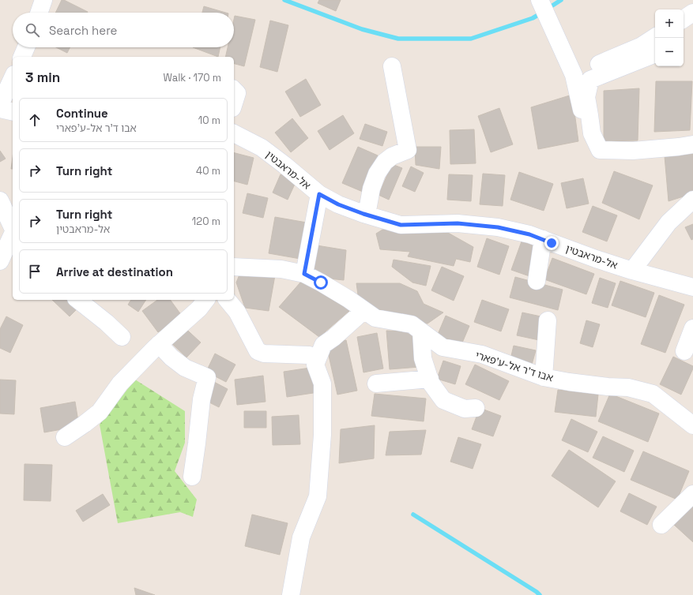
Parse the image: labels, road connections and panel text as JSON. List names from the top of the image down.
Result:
{
  "streets": {
    "street": ["אל-מראבטין", "אבו ד'ר אל-ע'פארי"]
  },
  "page": {
    "map_buttons": ["+", "−"],
    "search": "Search here",
    "heading": ["3 min", "Walk · 170 m"],
    "list": [
      ["Continue", "אבו ד'ר אל-ע'פארי", "10 m"],
      ["Turn right", "40 m"],
      ["Turn right", "אל-מראבטין", "120 m"],
      "Arrive at destination"
    ]
  }
}
